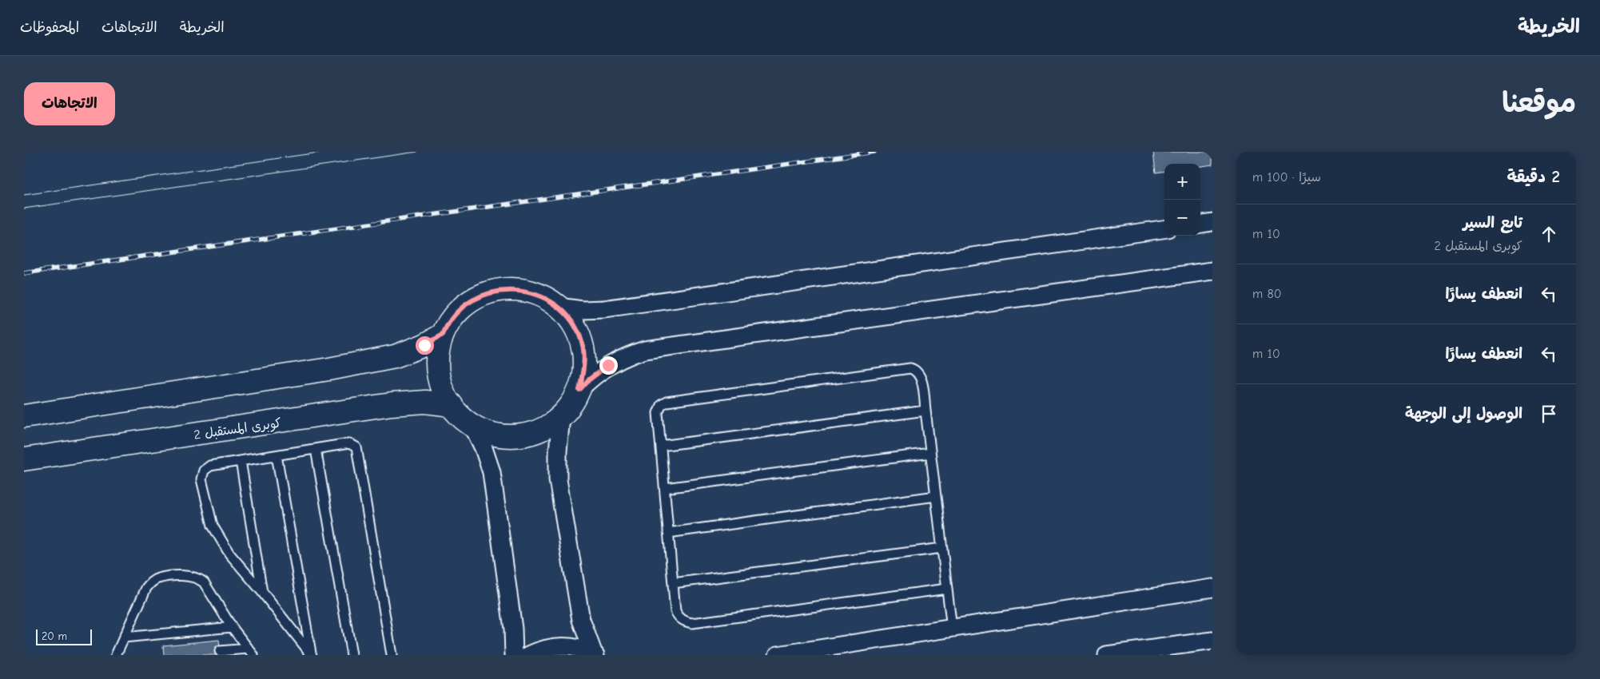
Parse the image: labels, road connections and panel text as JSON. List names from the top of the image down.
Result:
{
  "streets": {
    "street": ["كوبرى المستقبل 2"]
  },
  "scale_bar": "20 m",
  "page": {
    "header": "الخريطة",
    "nav": ["الخريطة", "الاتجاهات", "المحفوظات"],
    "title": "موقعنا",
    "buttons": "الاتجاهات",
    "heading": ["2 دقيقة", "سيرًا · 100 m"],
    "map_buttons": ["+", "−"],
    "list": [
      ["تابع السير", "كوبرى المستقبل 2", "10 m"],
      ["انعطف يسارًا", "80 m"],
      ["انعطف يسارًا", "10 m"],
      "الوصول إلى الوجهة"
    ],
    "scale": "20 m"
  }
}
